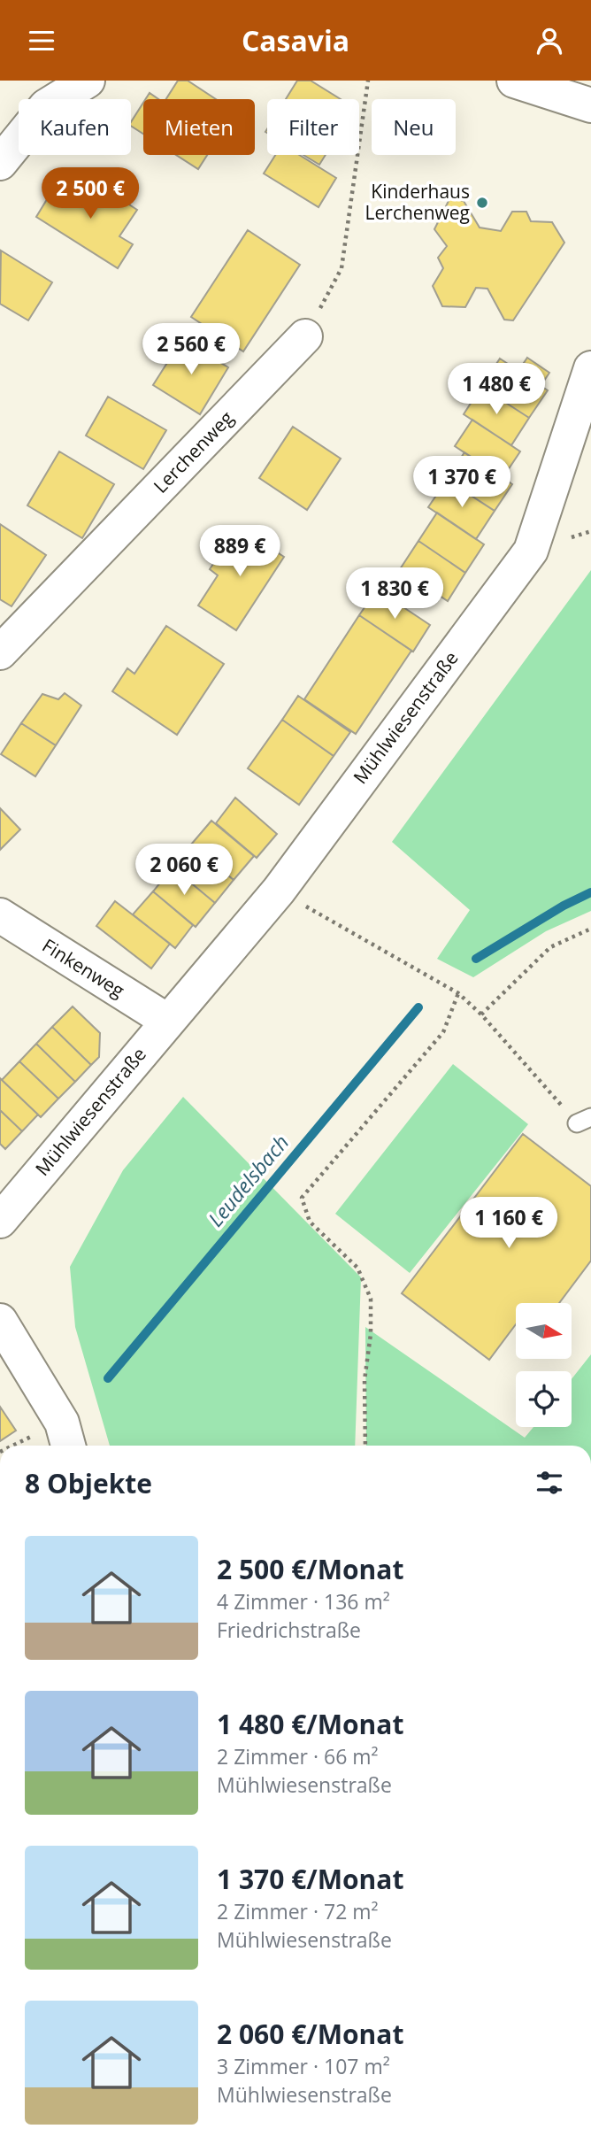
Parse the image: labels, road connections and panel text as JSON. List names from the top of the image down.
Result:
{
  "streets": {
    "street": ["Lerchenweg", "Mühlwiesenstraße", "Finkenweg"]
  },
  "crossings": [
    ["Mühlwiesenstraße", "Finkenweg"]
  ],
  "water": ["Leudelsbach"],
  "places": ["Kinderhaus Lerchenweg"],
  "north": "right",
  "page": {
    "header": "Casavia",
    "chip": [
      "Kaufen",
      "Mieten",
      "Filter",
      "Neu"
    ],
    "price": [
      "2 500 €",
      "2 560 €",
      "1 480 €",
      "1 370 €",
      "889 €",
      "1 830 €",
      "2 060 €",
      "1 160 €"
    ],
    "heading": "8 Objekte",
    "list": [
      {
        "name": "2 500 €/Monat",
        "note": "4 Zimmer · 136 m² · Friedrichstraße"
      },
      {
        "name": "1 480 €/Monat",
        "note": "2 Zimmer · 66 m² · Mühlwiesenstraße"
      },
      {
        "name": "1 370 €/Monat",
        "note": "2 Zimmer · 72 m² · Mühlwiesenstraße"
      },
      {
        "name": "2 060 €/Monat",
        "note": "3 Zimmer · 107 m² · Mühlwiesenstraße"
      }
    ]
  }
}
